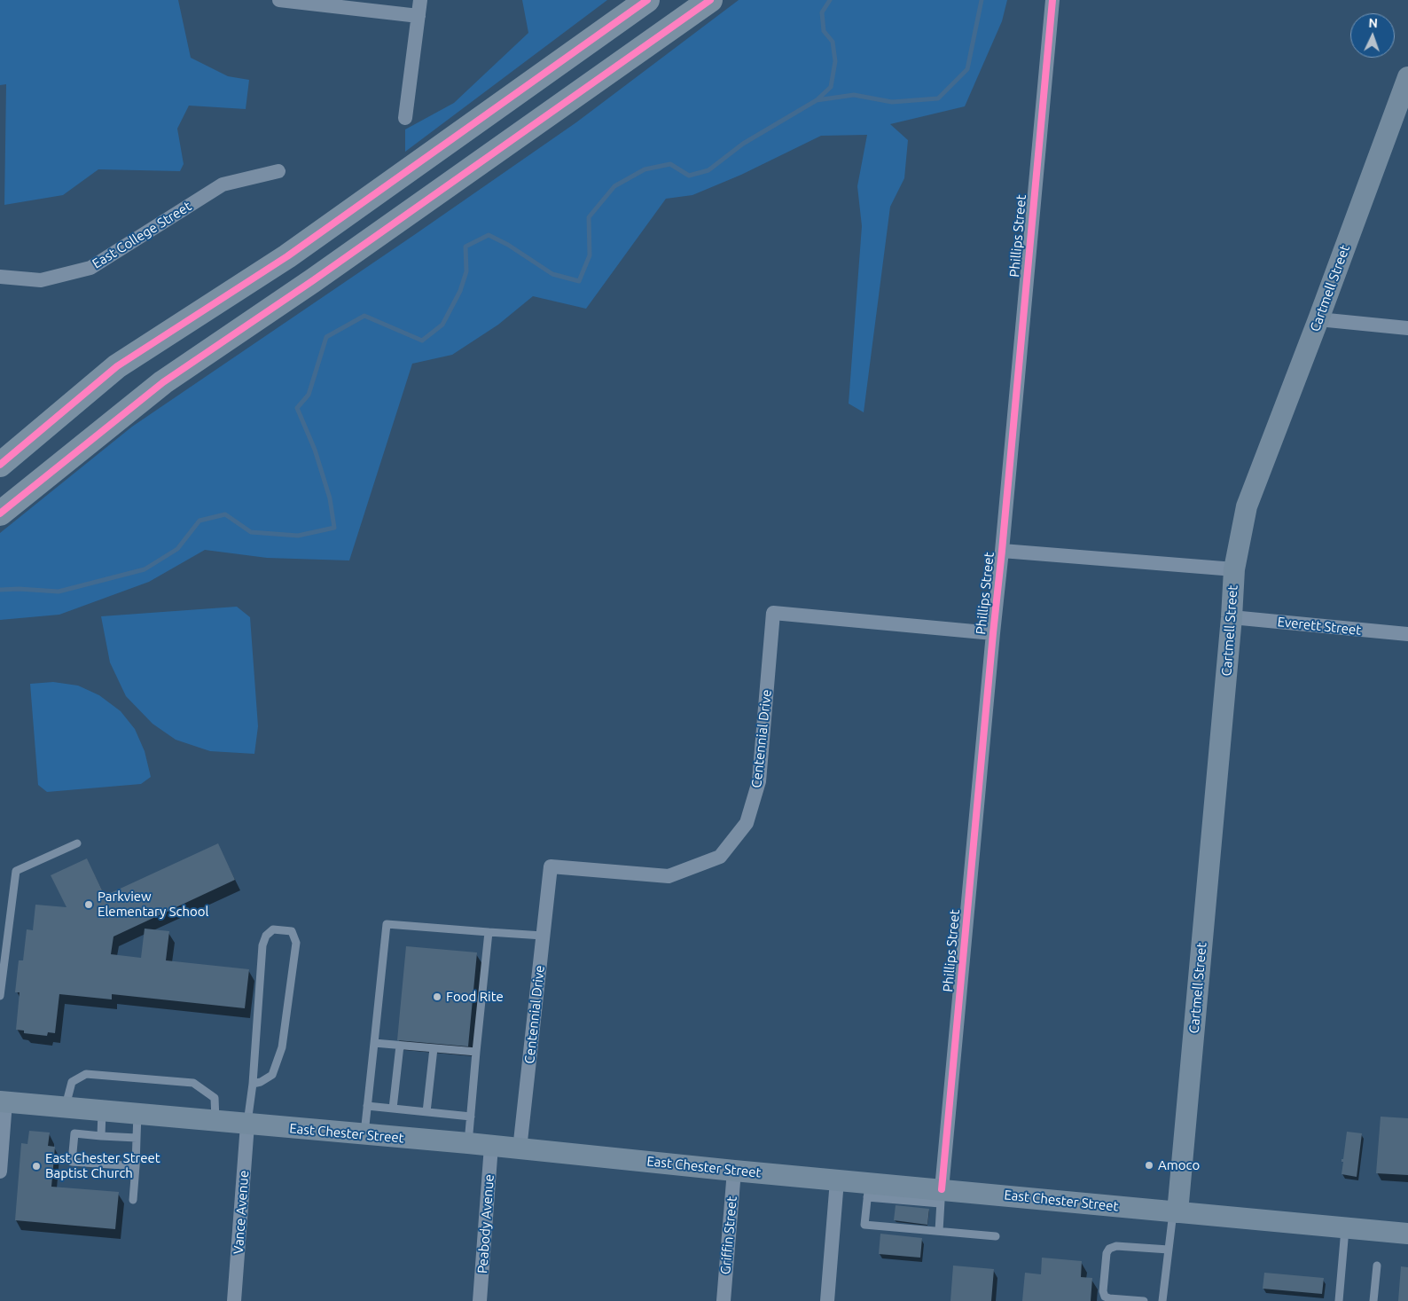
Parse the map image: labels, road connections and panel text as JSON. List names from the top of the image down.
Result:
{
  "streets": {
    "main road": ["Cartmell Street", "East Chester Street"],
    "street": [
      "East College Street",
      "Phillips Street",
      "Everett Street",
      "Centennial Drive",
      "Vance Avenue",
      "Peabody Avenue",
      "Griffin Street"
    ]
  },
  "crossings": [
    ["Phillips Street", "Centennial Drive"],
    ["Phillips Street", "East Chester Street"],
    ["Cartmell Street", "Everett Street"],
    ["Cartmell Street", "East Chester Street"],
    ["Centennial Drive", "East Chester Street"],
    ["East Chester Street", "Vance Avenue"],
    ["East Chester Street", "Peabody Avenue"],
    ["East Chester Street", "Griffin Street"]
  ],
  "places": [
    "Parkview Elementary School",
    "Food Rite",
    "Amoco",
    "East Chester Street Baptist Church"
  ],
  "north": "top"
}
